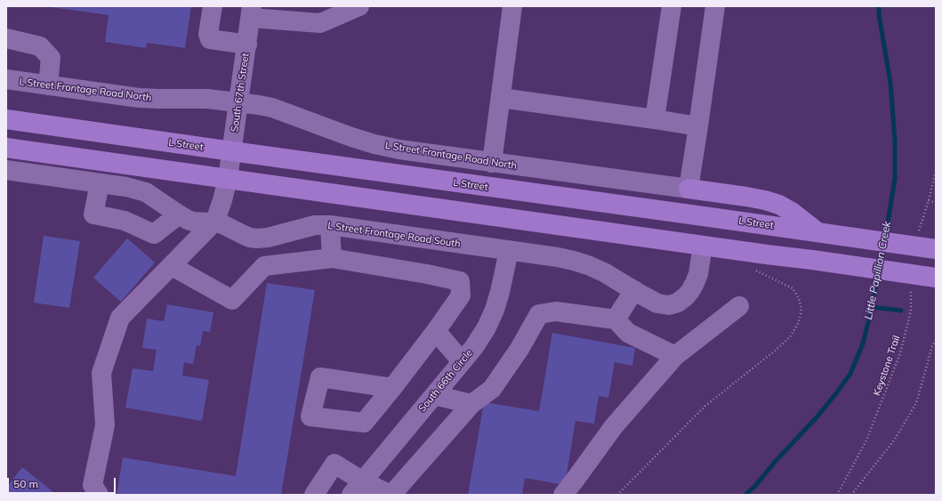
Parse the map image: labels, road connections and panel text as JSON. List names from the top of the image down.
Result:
{
  "streets": {
    "main road": ["L Street"],
    "street": [
      "L Street Frontage Road North",
      "South 67th Street",
      "L Street Frontage Road South",
      "South 66th Circle"
    ],
    "path": ["Keystone Trail"]
  },
  "crossings": [
    ["L Street Frontage Road North", "South 67th Street"],
    ["South 67th Street", "L Street"],
    ["South 67th Street", "L Street Frontage Road South"],
    ["L Street Frontage Road South", "South 66th Circle"]
  ],
  "water": ["Little Papillion Creek"],
  "scale_bar": "50 m"
}
